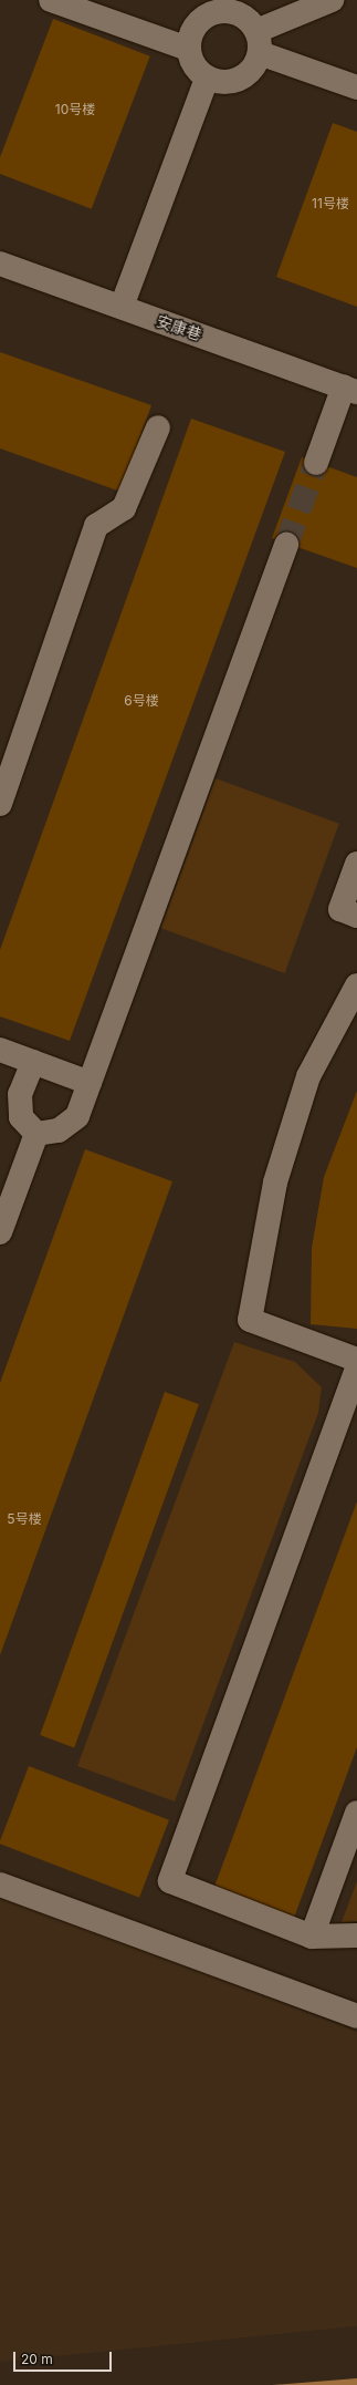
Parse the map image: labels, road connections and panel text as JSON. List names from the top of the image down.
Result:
{
  "streets": {
    "street": ["安康巷"]
  },
  "house_numbers": [
    "10号楼",
    "11号楼",
    "6号楼",
    "5号楼"
  ],
  "scale_bar": "20 m"
}
